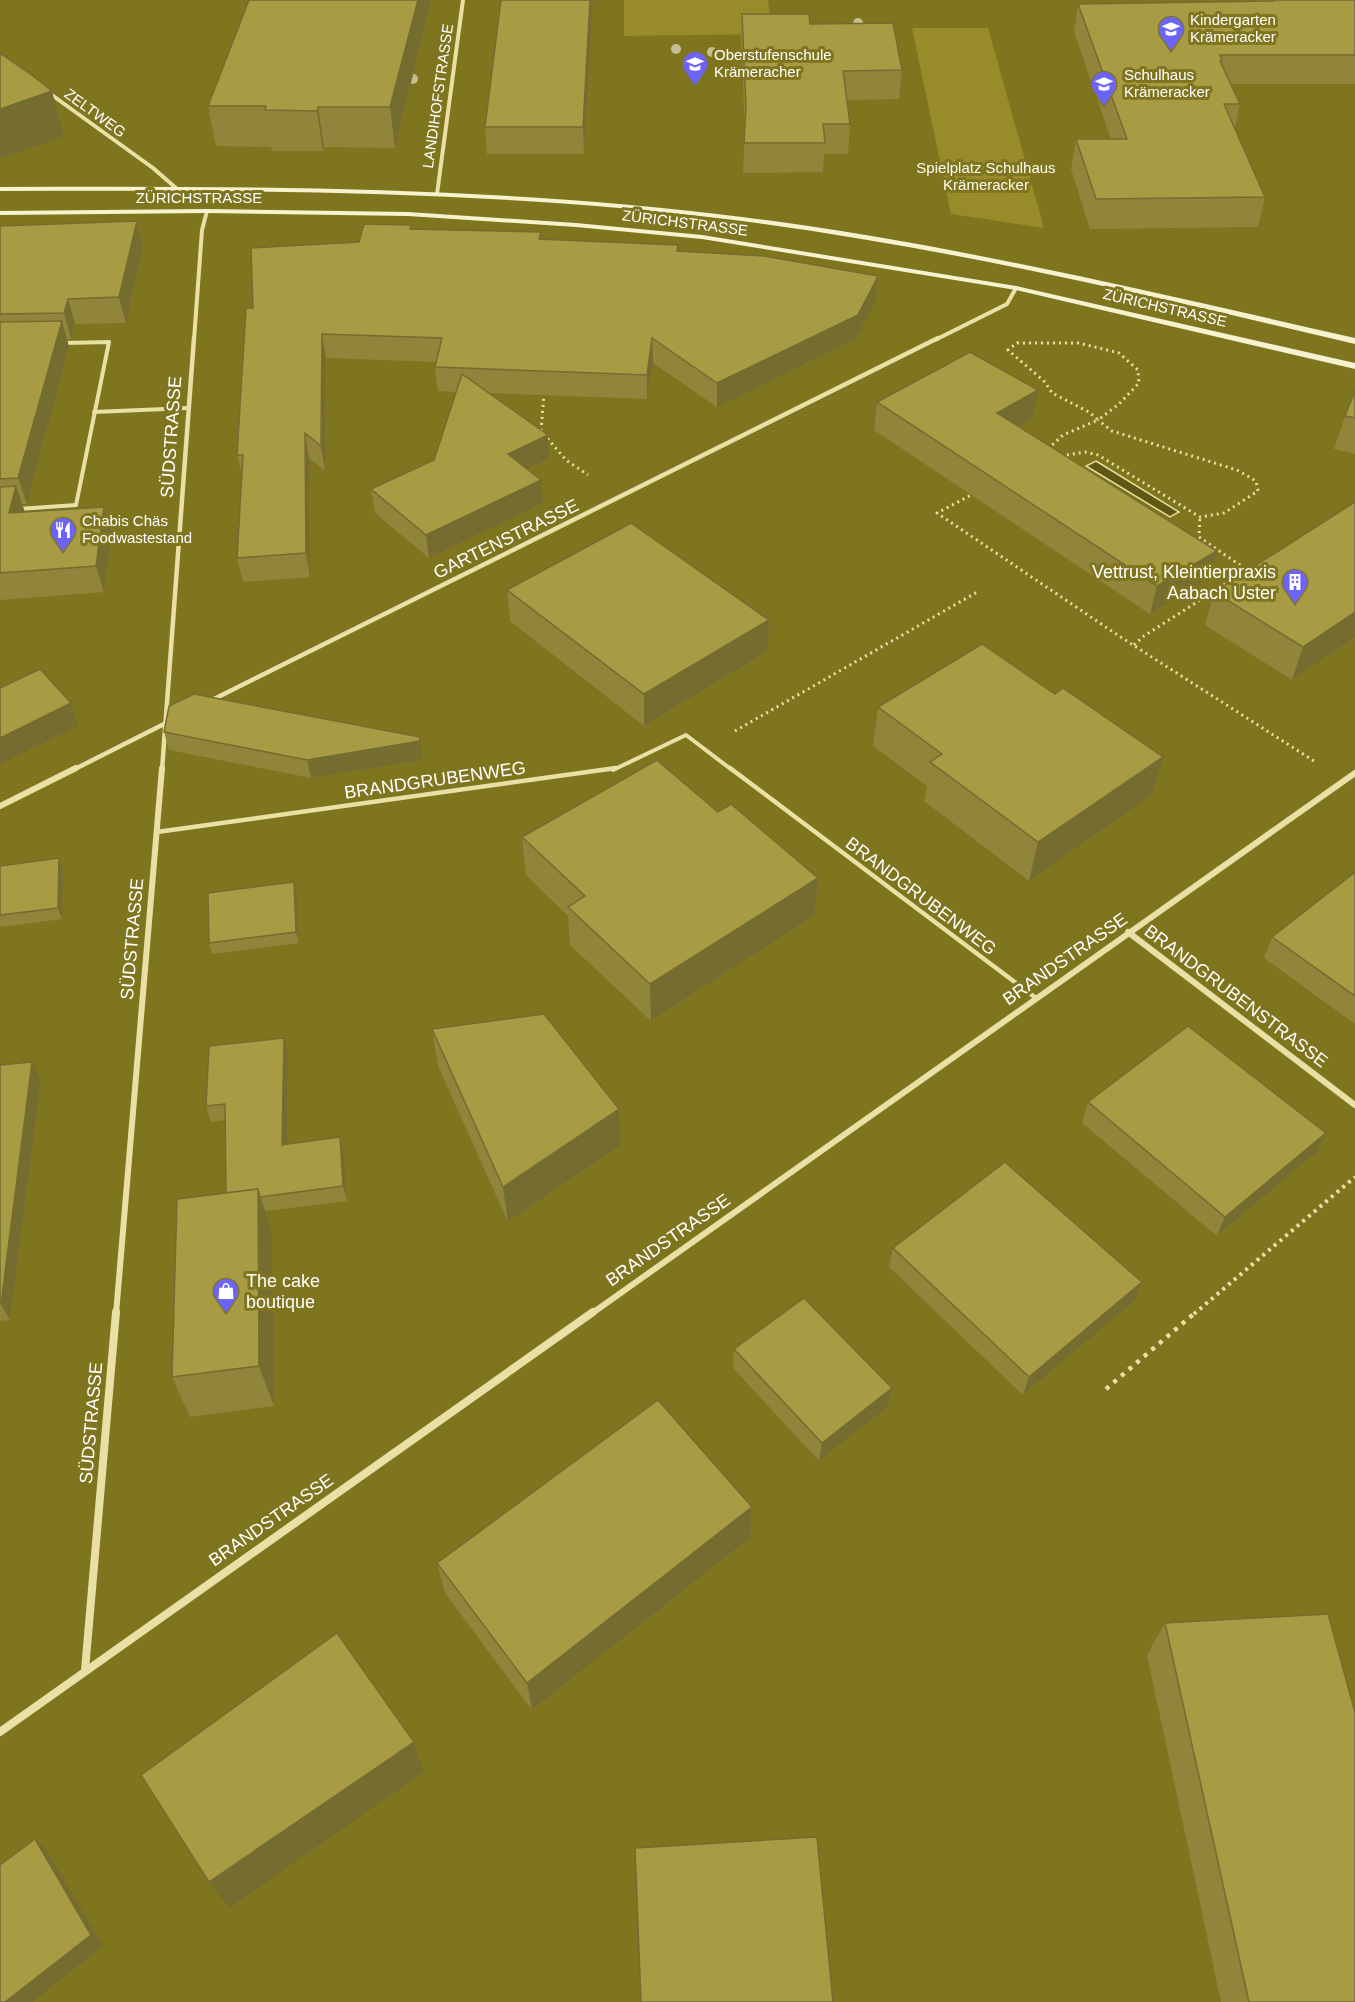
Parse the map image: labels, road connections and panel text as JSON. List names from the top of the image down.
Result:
{
  "streets": {
    "main road": ["ZÜRICHSTRASSE"],
    "street": [
      "LANDIHOFSTRASSE",
      "ZELTWEG",
      "SÜDSTRASSE",
      "GARTENSTRASSE",
      "BRANDSTRASSE",
      "BRANDGRUBENSTRASSE"
    ],
    "lane": ["BRANDGRUBENWEG"]
  },
  "crossings": [
    ["LANDIHOFSTRASSE", "ZÜRICHSTRASSE"],
    ["ZELTWEG", "ZÜRICHSTRASSE"],
    ["ZÜRICHSTRASSE", "SÜDSTRASSE"],
    ["ZÜRICHSTRASSE", "GARTENSTRASSE"],
    ["SÜDSTRASSE", "BRANDGRUBENWEG"],
    ["SÜDSTRASSE", "BRANDSTRASSE"],
    ["BRANDGRUBENWEG", "BRANDSTRASSE"],
    ["BRANDSTRASSE", "BRANDGRUBENSTRASSE"]
  ],
  "parks": ["Spielplatz Schulhaus Krämeracker"],
  "places": {
    "school or university": ["Kindergarten Krämeracker", "Oberstufenschule Krämeracher", "Schulhaus Krämeracker"],
    "restaurant": ["Chabis Chäs Foodwastestand"],
    "building": ["Vettrust, Kleintierpraxis Aabach Uster"],
    "shop": ["The cake boutique"]
  }
}
